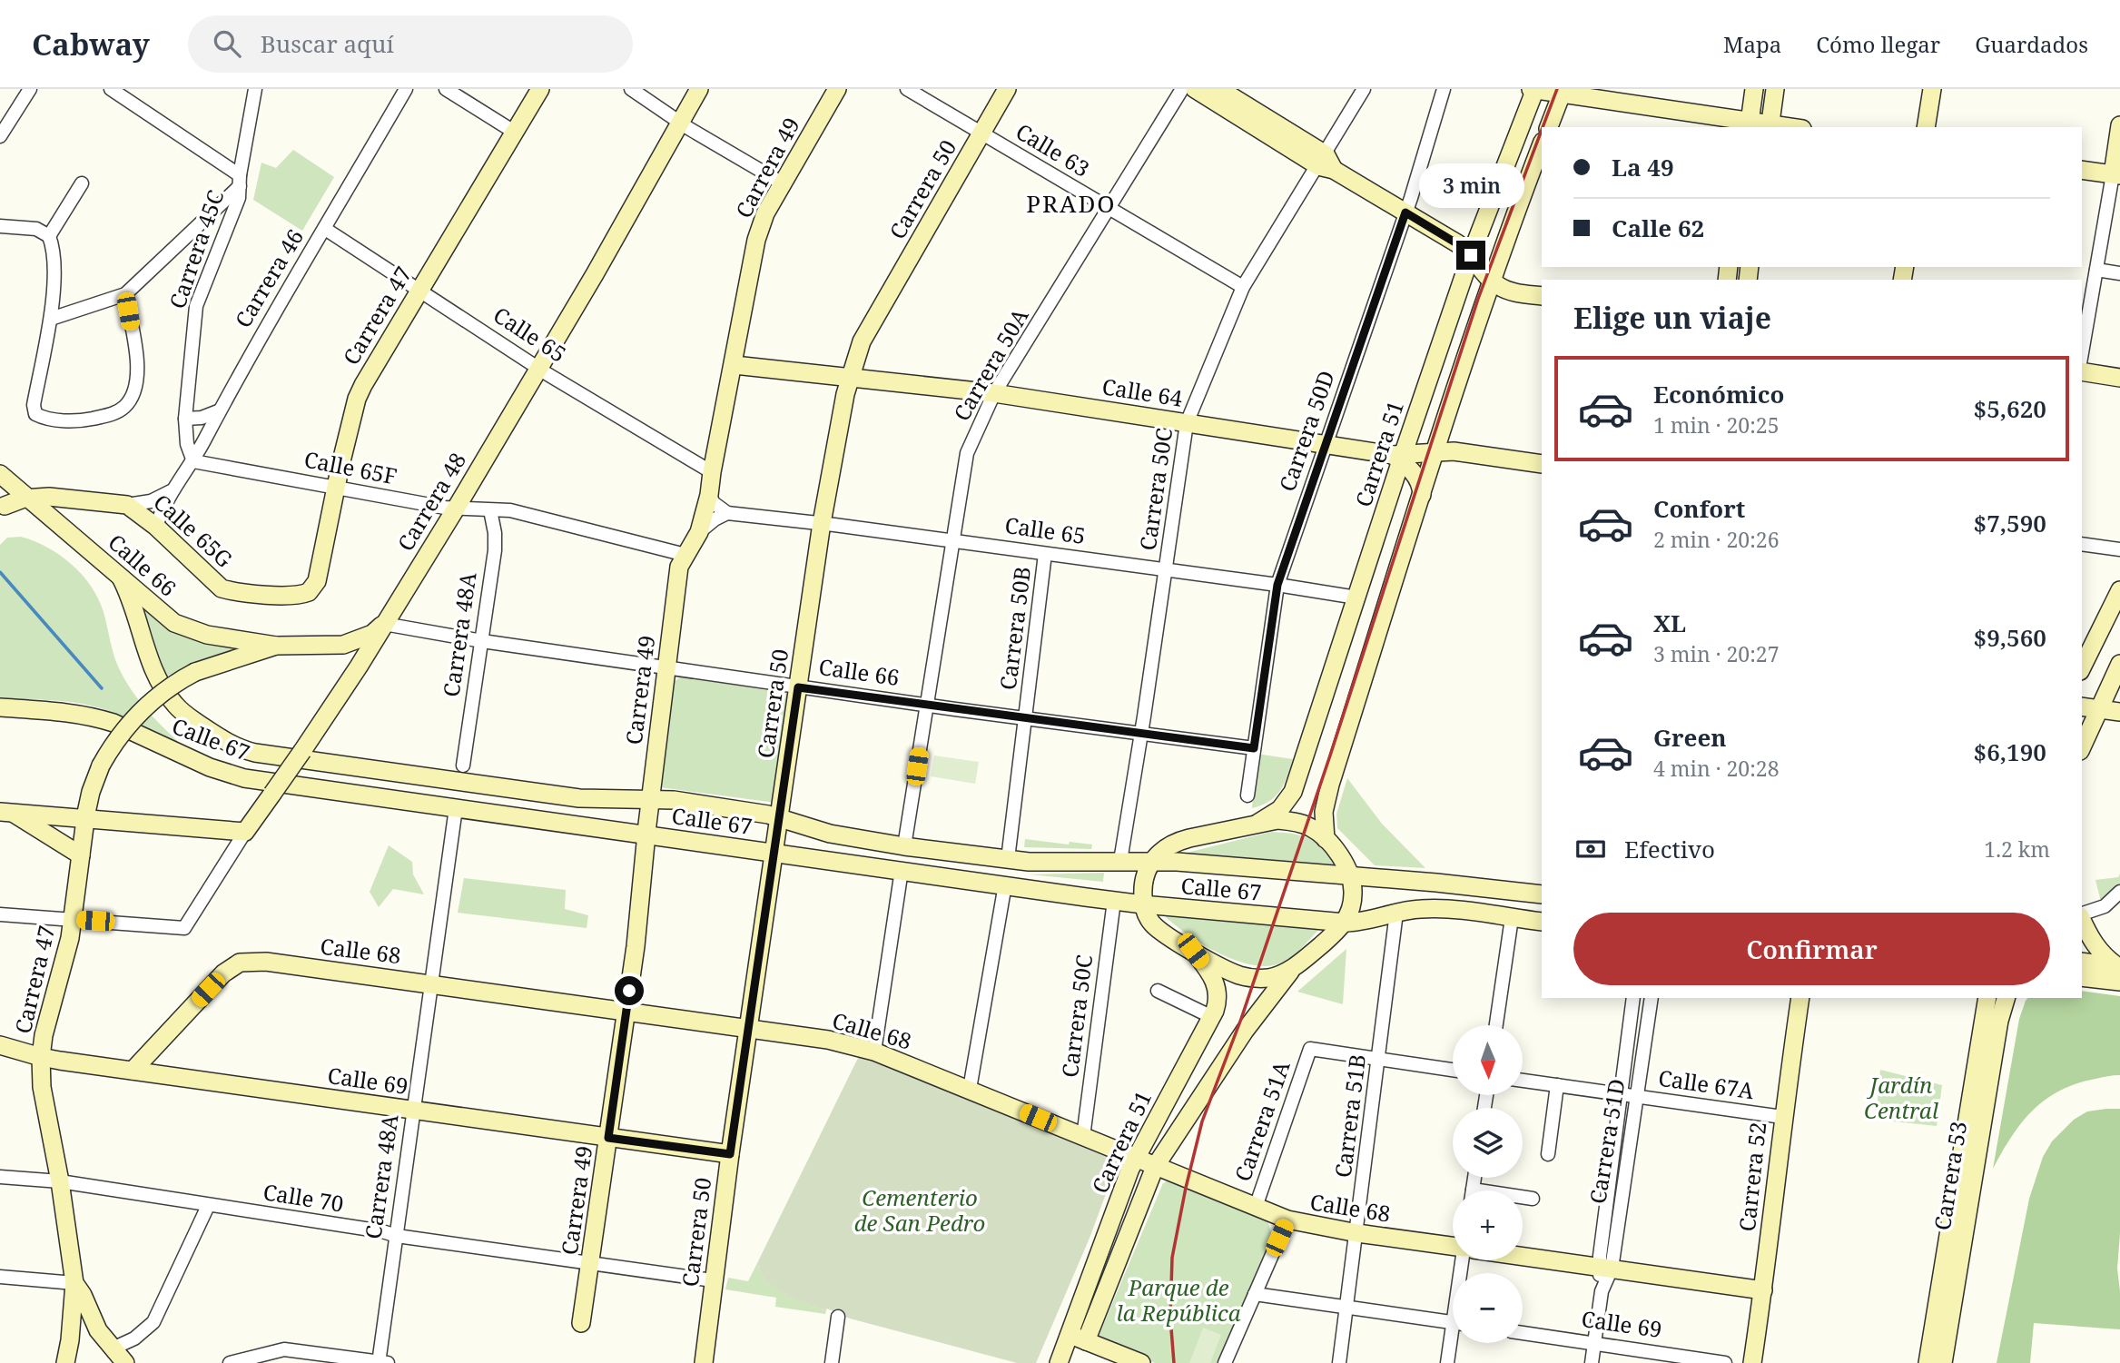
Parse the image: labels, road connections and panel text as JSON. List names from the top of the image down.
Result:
{
  "streets": {
    "main road": [
      "Carrera 49",
      "Carrera 50",
      "Carrera 47",
      "Calle 64",
      "Carrera 51",
      "Carrera 48",
      "Calle 65G",
      "Calle 66",
      "Calle 67",
      "Calle 68",
      "Calle 69",
      "Carrera 53",
      "Carrera 52"
    ],
    "street": [
      "Calle 63",
      "Carrera 45C",
      "Carrera 46",
      "Calle 65",
      "Carrera 50A",
      "Carrera 50D",
      "Calle 65F",
      "Carrera 50C",
      "Carrera 50B",
      "Carrera 48A",
      "Calle 67A",
      "Carrera 51B",
      "Carrera 51A",
      "Carrera 51D",
      "Calle 70"
    ]
  },
  "crossings": [
    ["Calle 63", "Carrera 50"],
    ["Calle 63", "Carrera 50A"],
    ["Calle 63", "Carrera 50C"],
    ["Carrera 49", "Calle 65"],
    ["Carrera 49", "Calle 64"],
    ["Carrera 49", "Calle 65F"],
    ["Carrera 49", "Calle 66"],
    ["Carrera 49", "Calle 67"],
    ["Carrera 49", "Calle 68"],
    ["Carrera 49", "Calle 69"],
    ["Carrera 49", "Calle 70"],
    ["Carrera 50", "Calle 65"],
    ["Carrera 50", "Calle 64"],
    ["Carrera 50", "Calle 66"],
    ["Carrera 50", "Calle 67"],
    ["Carrera 50", "Calle 68"],
    ["Carrera 50", "Calle 69"],
    ["Carrera 50", "Calle 70"],
    ["Carrera 45C", "Carrera 46"],
    ["Carrera 45C", "Calle 65F"],
    ["Carrera 46", "Calle 65"],
    ["Carrera 46", "Calle 65F"],
    ["Carrera 46", "Calle 65G"],
    ["Carrera 47", "Calle 65"],
    ["Carrera 47", "Calle 65F"],
    ["Carrera 47", "Carrera 48"],
    ["Carrera 47", "Calle 65G"],
    ["Carrera 47", "Calle 66"],
    ["Carrera 47", "Calle 69"],
    ["Carrera 47", "Calle 70"],
    ["Calle 65", "Carrera 50A"],
    ["Calle 65", "Carrera 50D"],
    ["Calle 65", "Carrera 51"],
    ["Calle 65", "Carrera 50C"],
    ["Calle 65", "Carrera 48"],
    ["Calle 65", "Carrera 50B"],
    ["Carrera 50A", "Calle 64"],
    ["Carrera 50A", "Calle 66"],
    ["Carrera 50A", "Calle 67"],
    ["Calle 64", "Carrera 50D"],
    ["Calle 64", "Carrera 51"],
    ["Calle 64", "Carrera 50C"],
    ["Carrera 50D", "Calle 66"],
    ["Carrera 51", "Calle 68"],
    ["Calle 65F", "Carrera 48"],
    ["Calle 65F", "Carrera 48A"],
    ["Carrera 50C", "Calle 66"],
    ["Carrera 50C", "Calle 67"],
    ["Carrera 50C", "Calle 68"],
    ["Carrera 48", "Calle 66"],
    ["Calle 65G", "Calle 66"],
    ["Calle 66", "Carrera 50B"],
    ["Calle 66", "Carrera 48A"],
    ["Calle 66", "Calle 67"],
    ["Carrera 50B", "Calle 67"],
    ["Carrera 48A", "Calle 67"],
    ["Carrera 48A", "Calle 68"],
    ["Carrera 48A", "Calle 69"],
    ["Carrera 48A", "Calle 70"],
    ["Calle 67", "Carrera 51B"],
    ["Calle 68", "Calle 69"],
    ["Calle 68", "Carrera 51B"],
    ["Calle 68", "Carrera 51A"],
    ["Calle 69", "Carrera 51D"],
    ["Calle 67A", "Carrera 51D"],
    ["Calle 67A", "Carrera 52"],
    ["Carrera 51B", "Carrera 51A"]
  ],
  "districts": ["PRADO"],
  "parks": ["Jardín Central", "Cementerio de San Pedro", "Parque de la República"],
  "north": "bottom",
  "page": {
    "header": "Cabway",
    "search": "Buscar aquí",
    "nav": ["Mapa", "Cómo llegar", "Guardados"],
    "banner": ["La 49", "Calle 62"],
    "bubble": "3 min",
    "heading": "Elige un viaje",
    "list": [
      {
        "name": "Económico",
        "note": "1 min · 20:25",
        "value": "$5,620"
      },
      {
        "name": "Confort",
        "note": "2 min · 20:26",
        "value": "$7,590"
      },
      {
        "name": "XL",
        "note": "3 min · 20:27",
        "value": "$9,560"
      },
      {
        "name": "Green",
        "note": "4 min · 20:28",
        "value": "$6,190"
      }
    ],
    "pay": ["Efectivo", "1.2 km"],
    "buttons": "Confirmar",
    "map_buttons": ["+", "−"]
  }
}
